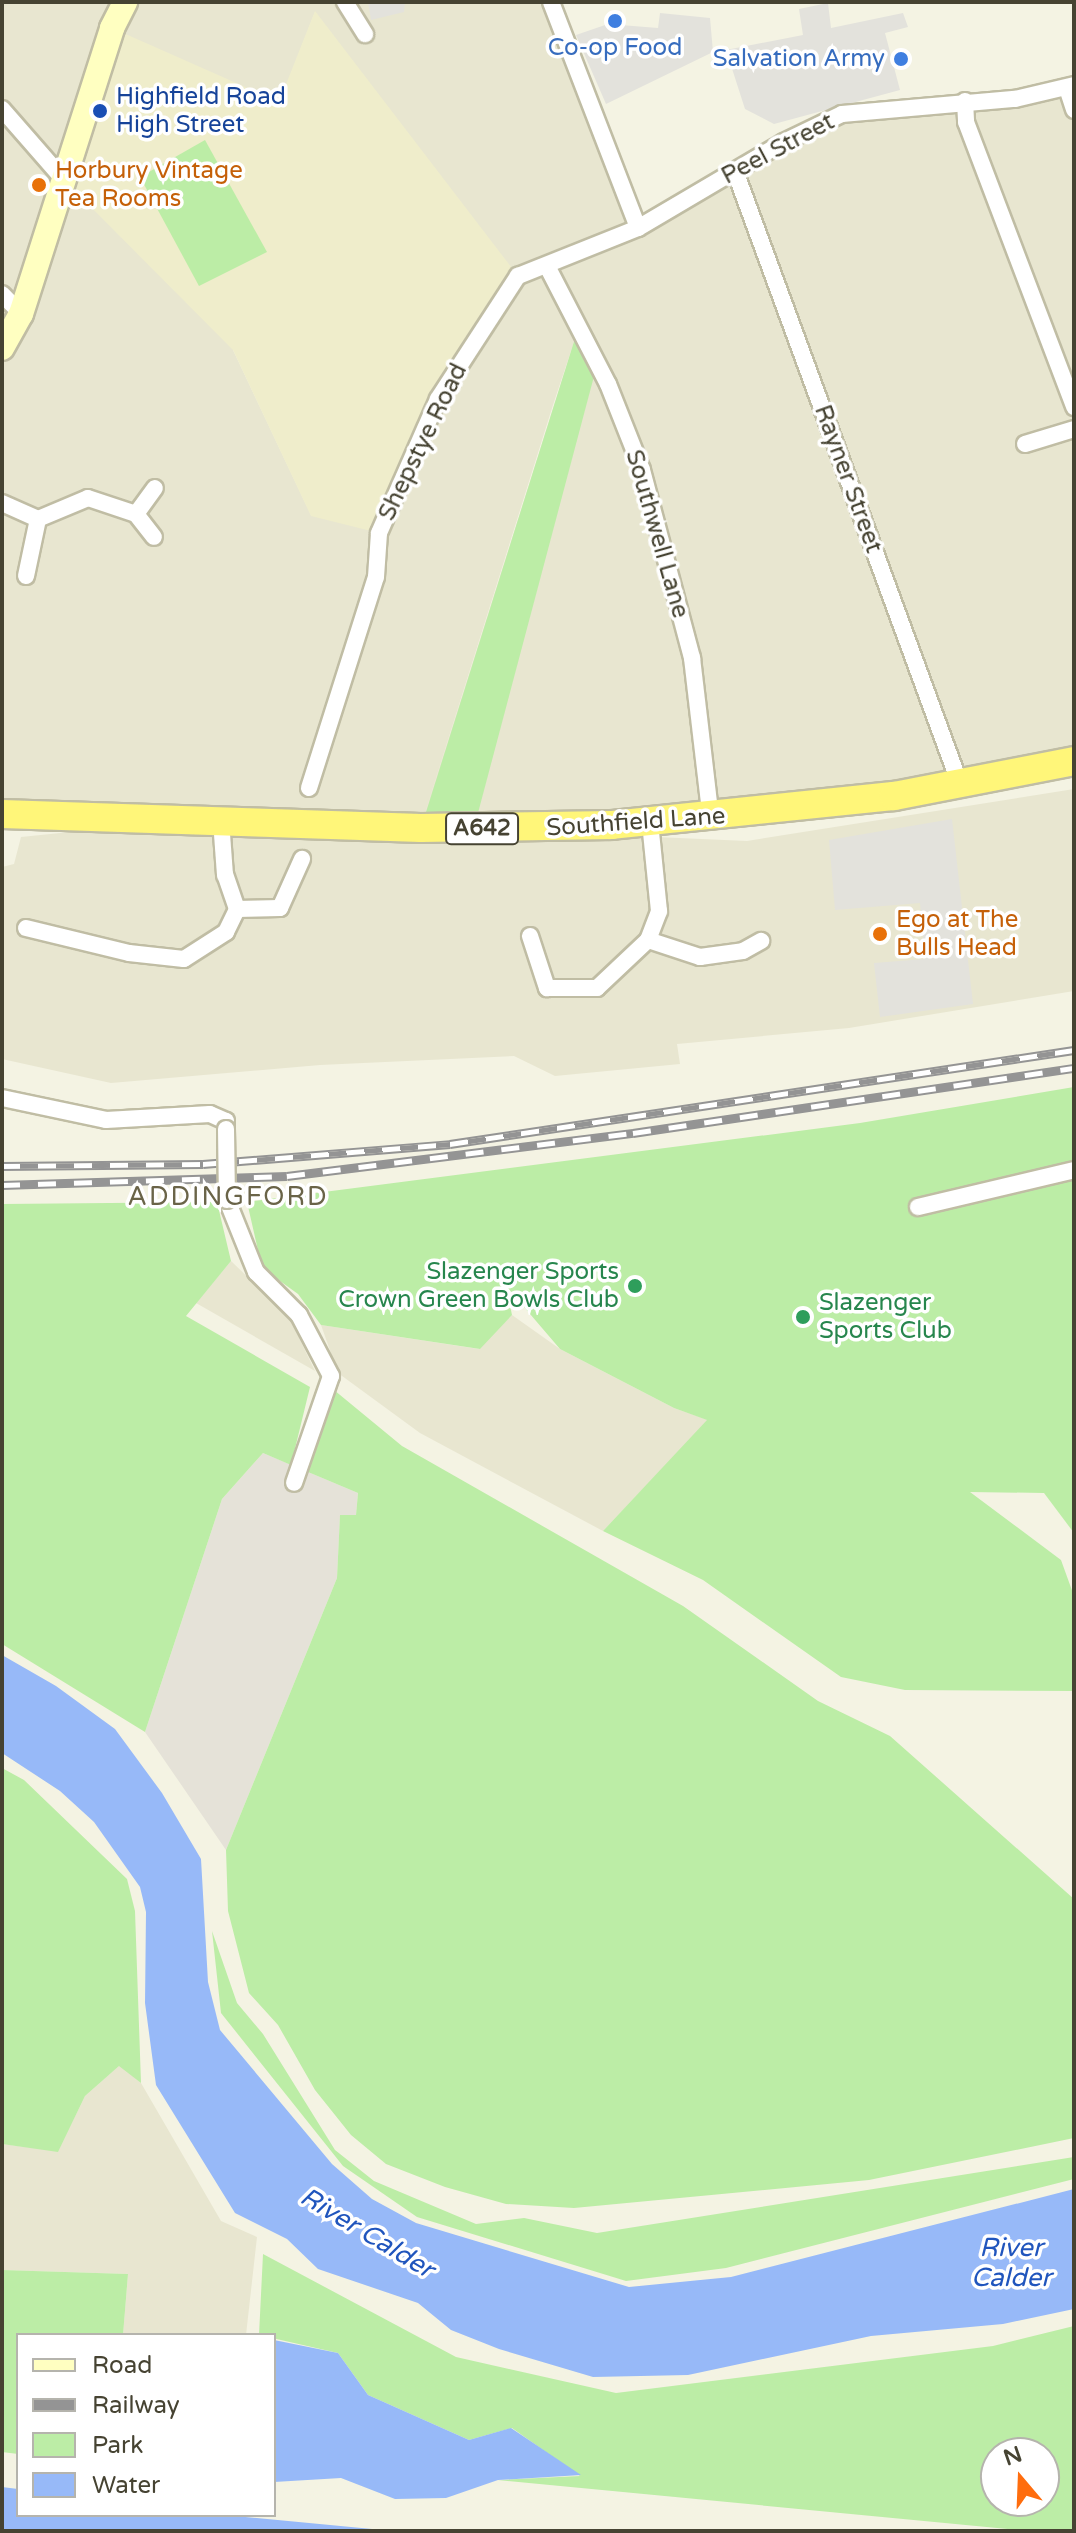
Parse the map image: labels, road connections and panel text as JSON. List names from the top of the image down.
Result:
{
  "streets": {
    "highway": ["Southfield Lane", "A642"],
    "street": [
      "Peel Street",
      "Shepstye Road",
      "Rayner Street",
      "Southwell Lane"
    ]
  },
  "crossings": [
    ["Peel Street", "Shepstye Road"],
    ["Peel Street", "Rayner Street"],
    ["Peel Street", "Southwell Lane"],
    ["Shepstye Road", "Southwell Lane"],
    ["Rayner Street", "Southfield Lane"],
    ["Southwell Lane", "Southfield Lane"]
  ],
  "districts": ["ADDINGFORD"],
  "water": ["River Calder"],
  "places": [
    "Co-op Food",
    "Salvation Army",
    "Highfield Road High Street",
    "Horbury Vintage Tea Rooms",
    "Ego at The Bulls Head",
    "Slazenger Sports Crown Green Bowls Club",
    "Slazenger Sports Club"
  ],
  "legend": [
    "Road",
    "Railway",
    "Park",
    "Water"
  ],
  "north": "top"
}
